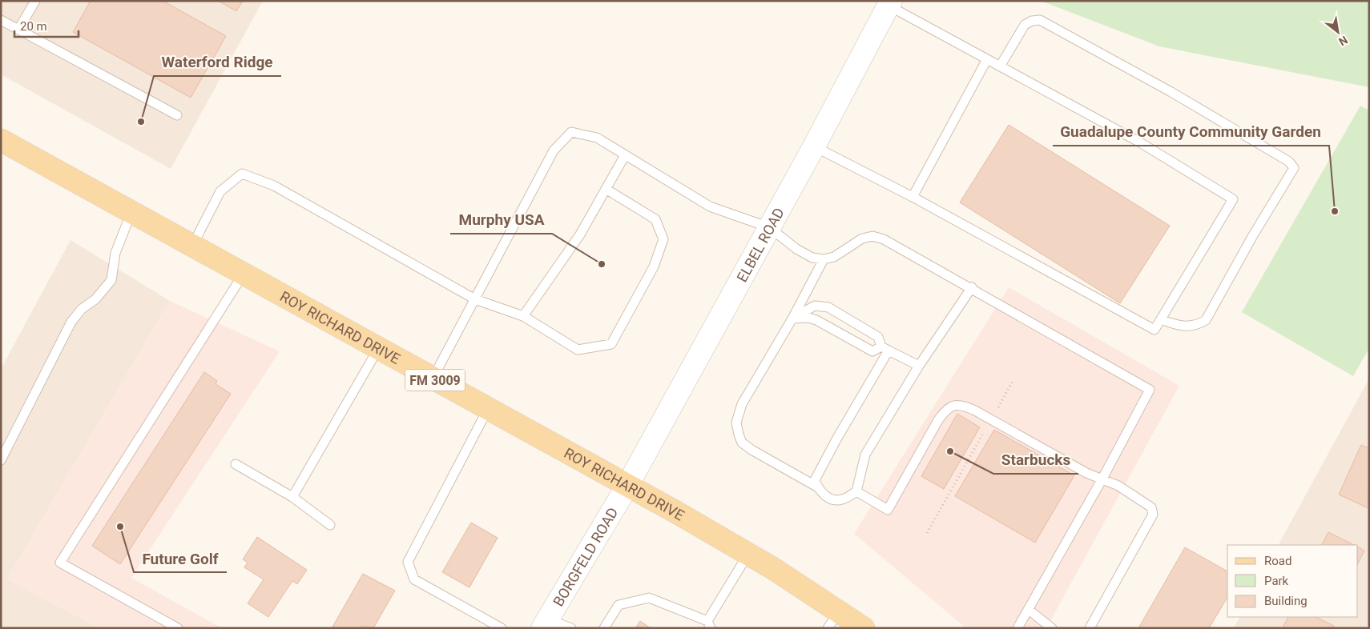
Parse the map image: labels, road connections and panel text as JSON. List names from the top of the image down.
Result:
{
  "streets": {
    "main road": ["ROY RICHARD DRIVE", "FM 3009"],
    "street": ["ELBEL ROAD", "BORGFELD ROAD"]
  },
  "crossings": [
    ["ELBEL ROAD", "ROY RICHARD DRIVE"],
    ["ELBEL ROAD", "BORGFELD ROAD"],
    ["ROY RICHARD DRIVE", "BORGFELD ROAD"]
  ],
  "places": [
    "Waterford Ridge",
    "Guadalupe County Community Garden",
    "Murphy USA",
    "Starbucks",
    "Future Golf"
  ],
  "legend": ["Road", "Park", "Building"],
  "scale_bar": "20 m",
  "north": "bottom right"
}
